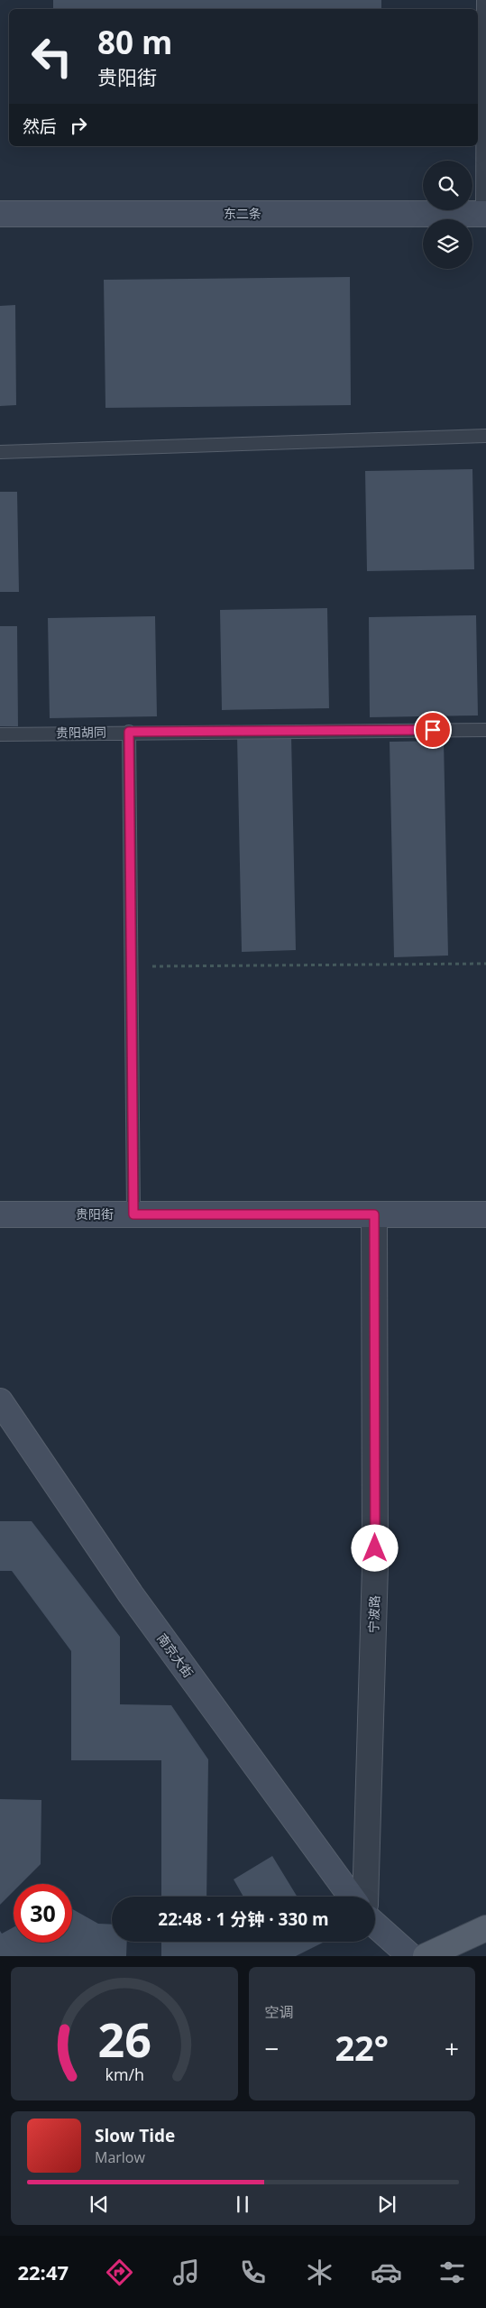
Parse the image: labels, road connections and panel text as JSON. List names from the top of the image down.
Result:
{
  "streets": {
    "street": [
      "东二条",
      "贵阳街",
      "宁波路",
      "南京大街"
    ],
    "lane": ["贵阳胡同"]
  },
  "crossings": [
    ["贵阳街", "宁波路"]
  ],
  "page": {
    "turn": ["80 m", "贵阳街"],
    "then": "然后",
    "limit": "30",
    "trip": "22:48 · 1 分钟 · 330 m",
    "tile": "空调",
    "heat": ["−", "22°", "+"],
    "song": ["Slow Tide", "Marlow"],
    "tabs": "22:47",
    "gauge": ["26", "km/h"]
  }
}
